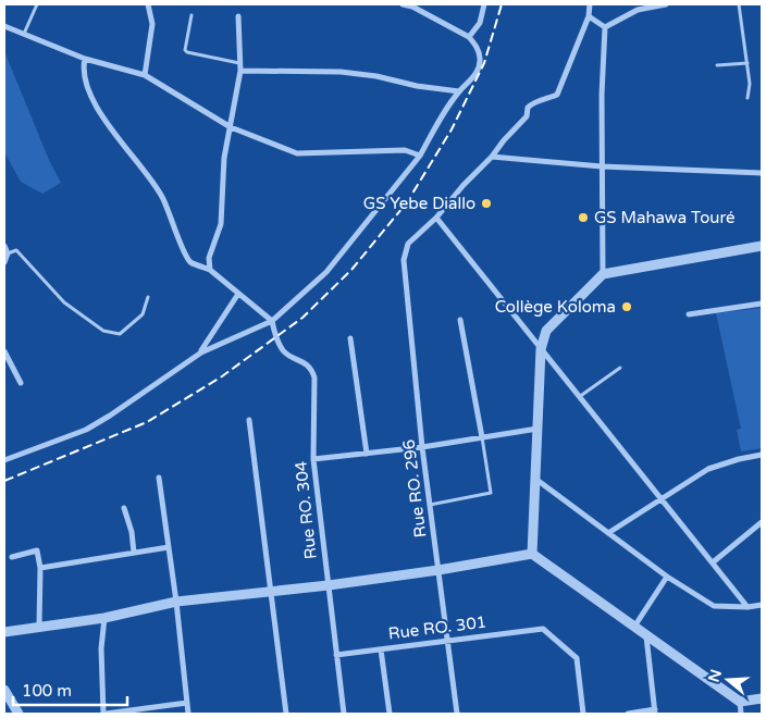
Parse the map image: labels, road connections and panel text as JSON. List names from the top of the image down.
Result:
{
  "streets": {
    "street": ["Rue RO. 296", "Rue RO. 304", "Rue RO. 301"]
  },
  "crossings": [
    ["Rue RO. 296", "Rue RO. 301"],
    ["Rue RO. 304", "Rue RO. 301"]
  ],
  "places": ["GS Yebe Diallo", "GS Mahawa Touré", "Collège Koloma"],
  "scale_bar": "100 m",
  "north": "left"
}
